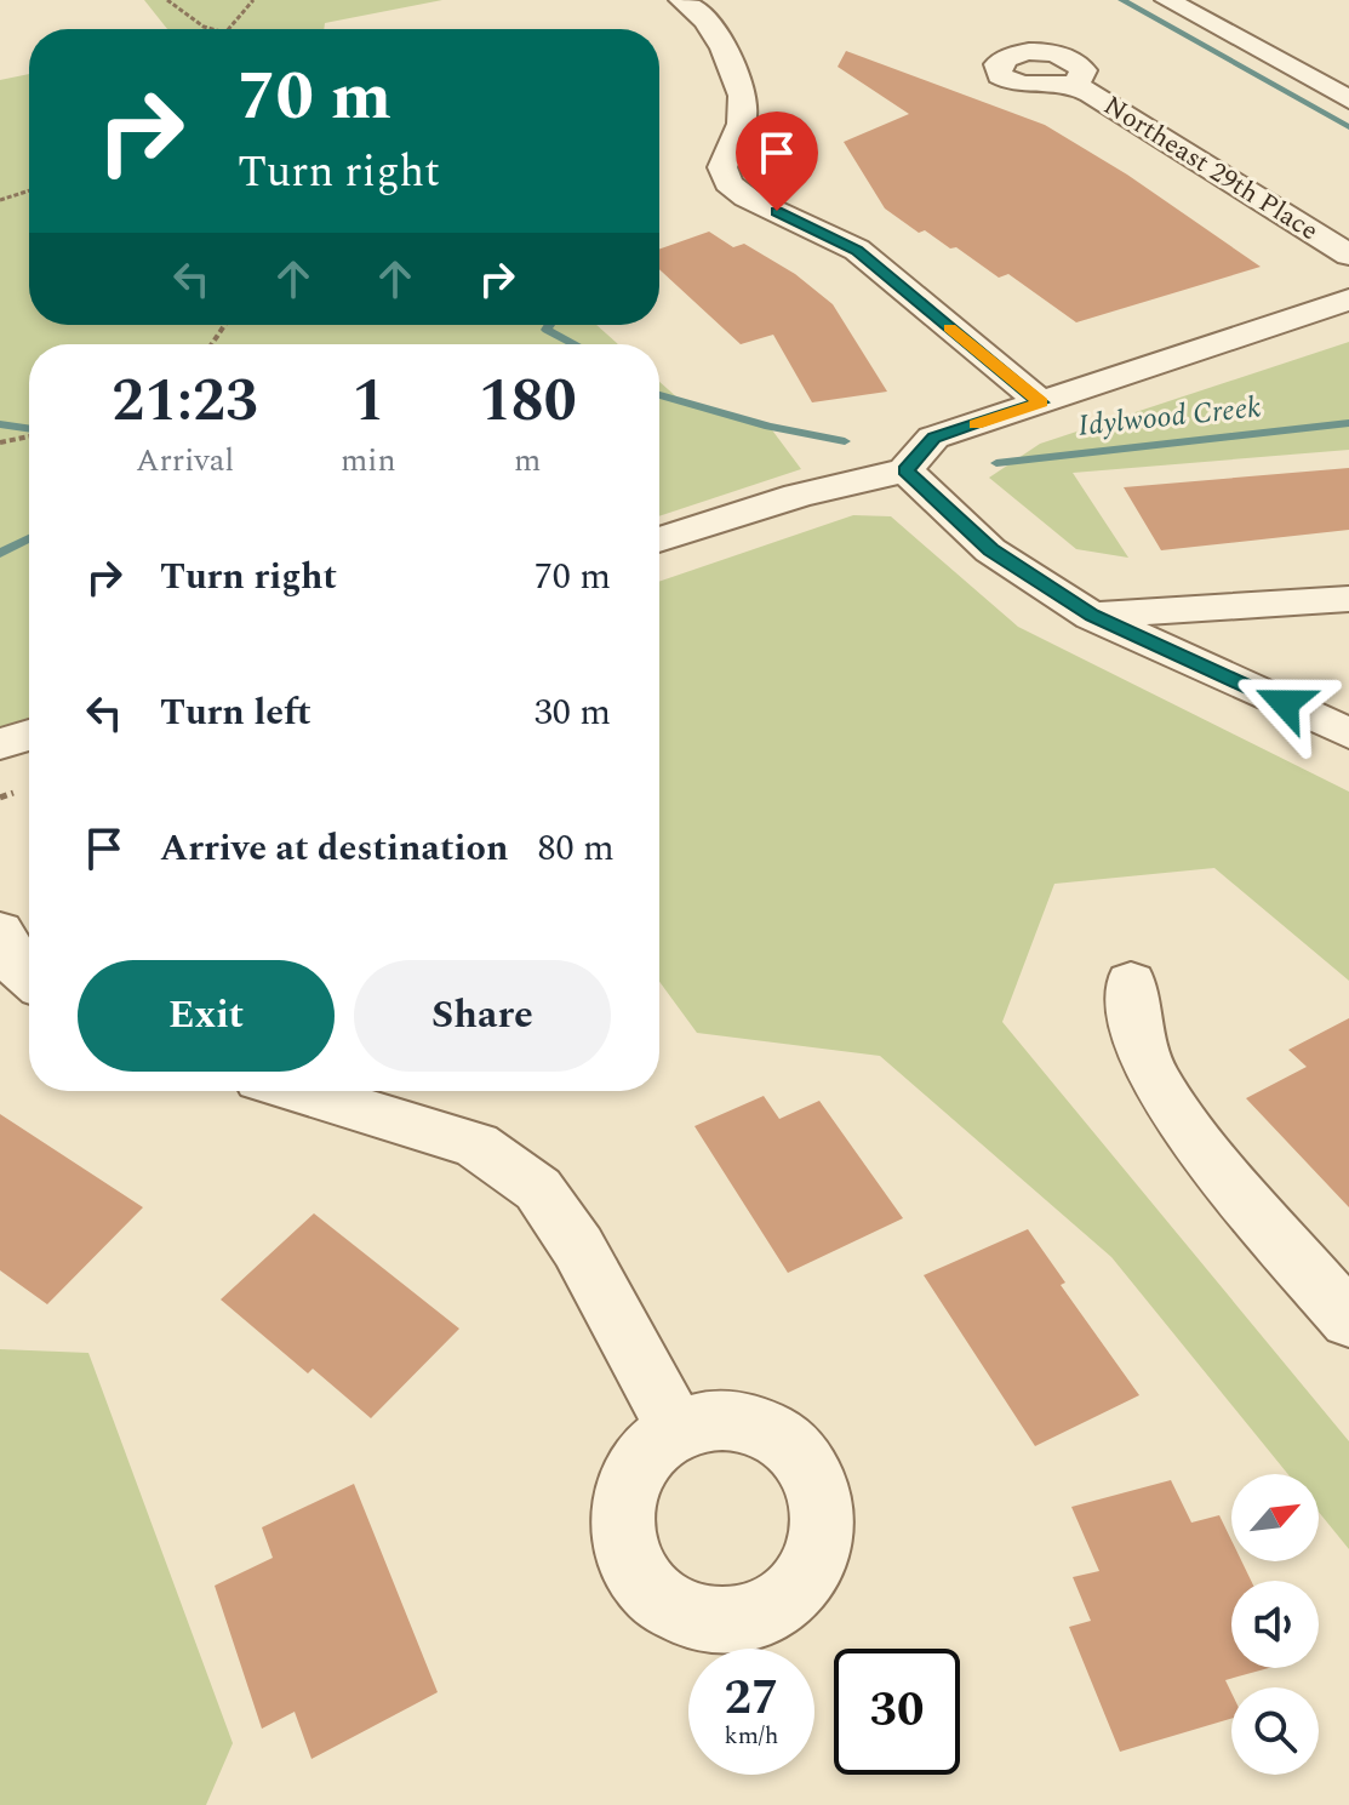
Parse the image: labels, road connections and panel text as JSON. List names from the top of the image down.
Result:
{
  "streets": {
    "street": ["Northeast 29th Place"]
  },
  "water": ["Idylwood Creek"],
  "north": "top right",
  "page": {
    "turn": ["70 m", "Turn right"],
    "eta": [
      "21:23",
      "Arrival",
      "1",
      "min",
      "180",
      "m"
    ],
    "list": [
      {
        "name": "Turn right",
        "value": "70 m"
      },
      {
        "name": "Turn left",
        "value": "30 m"
      },
      {
        "name": "Arrive at destination",
        "value": "80 m"
      }
    ],
    "buttons": ["Exit", "Share"],
    "speed": "27 km/h",
    "limit": "30"
  }
}
